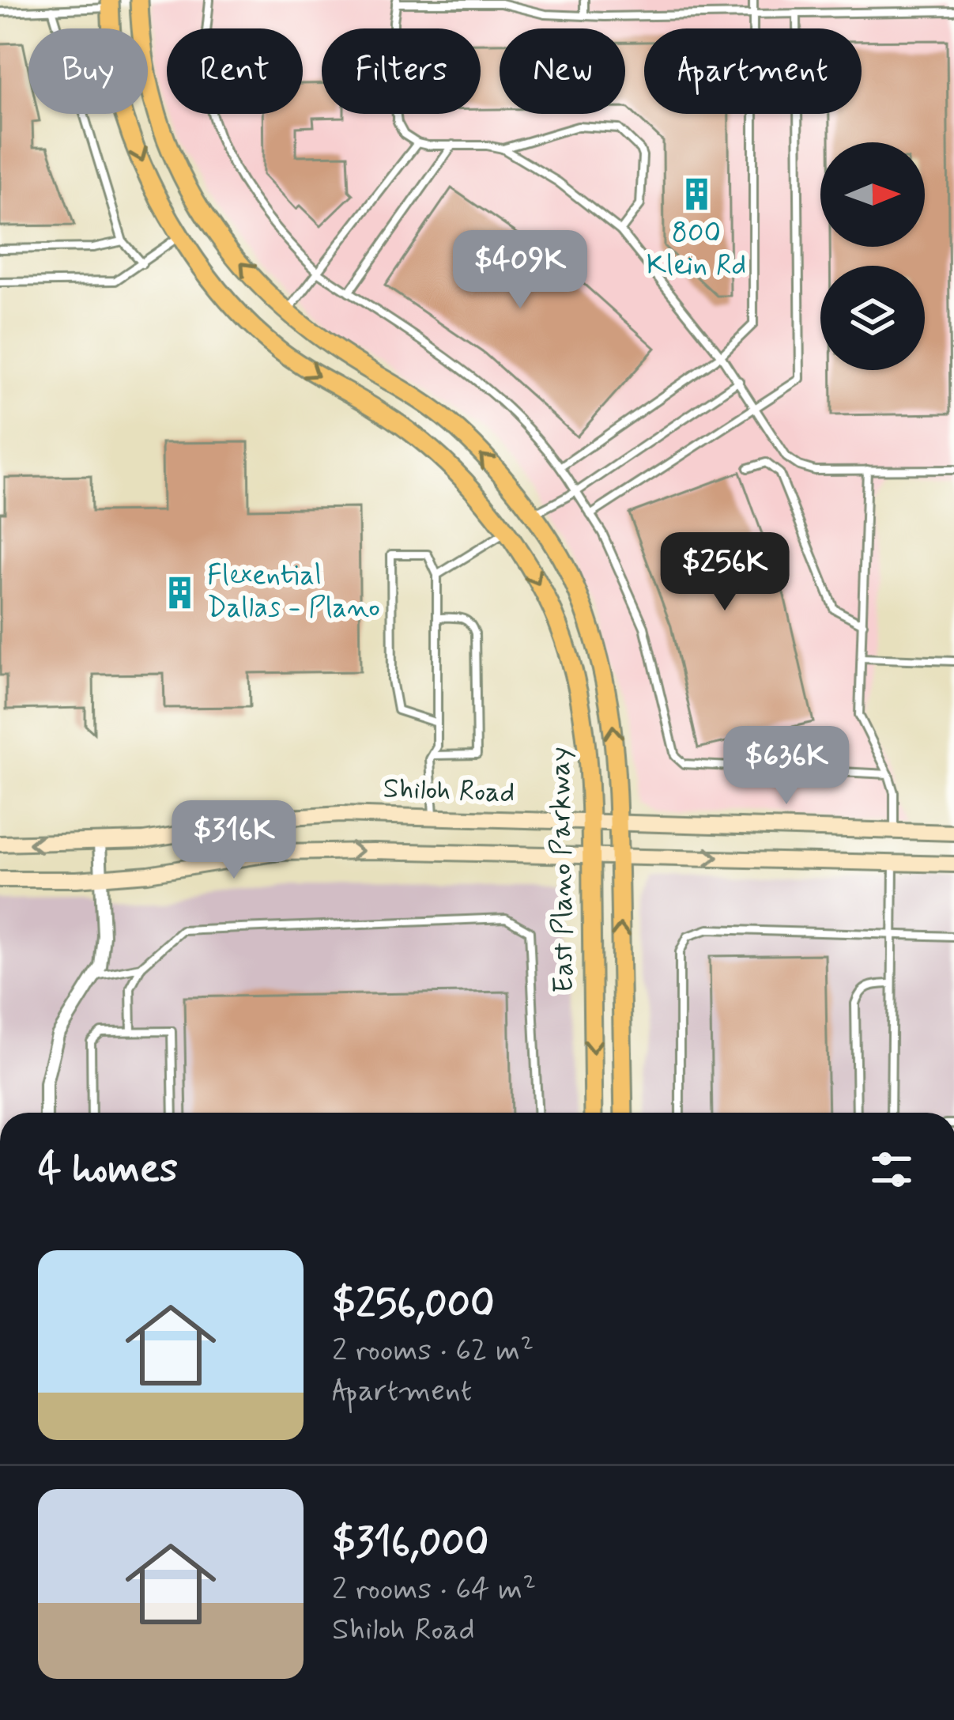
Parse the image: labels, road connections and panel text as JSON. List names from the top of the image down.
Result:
{
  "streets": {
    "main road": ["Shiloh Road", "East Plano Parkway"]
  },
  "crossings": [
    ["Shiloh Road", "East Plano Parkway"]
  ],
  "places": {
    "building": ["800 Klein Rd", "Flexential Dallas - Plano"]
  },
  "north": "right",
  "page": {
    "chip": [
      "Buy",
      "Rent",
      "Filters",
      "New",
      "Apartment"
    ],
    "price": [
      "$409K",
      "$256K",
      "$636K",
      "$316K"
    ],
    "heading": "4 homes",
    "list": [
      {
        "name": "$256,000",
        "note": "2 rooms · 62 m² · Apartment"
      },
      {
        "name": "$316,000",
        "note": "2 rooms · 64 m² · Shiloh Road"
      }
    ]
  }
}
